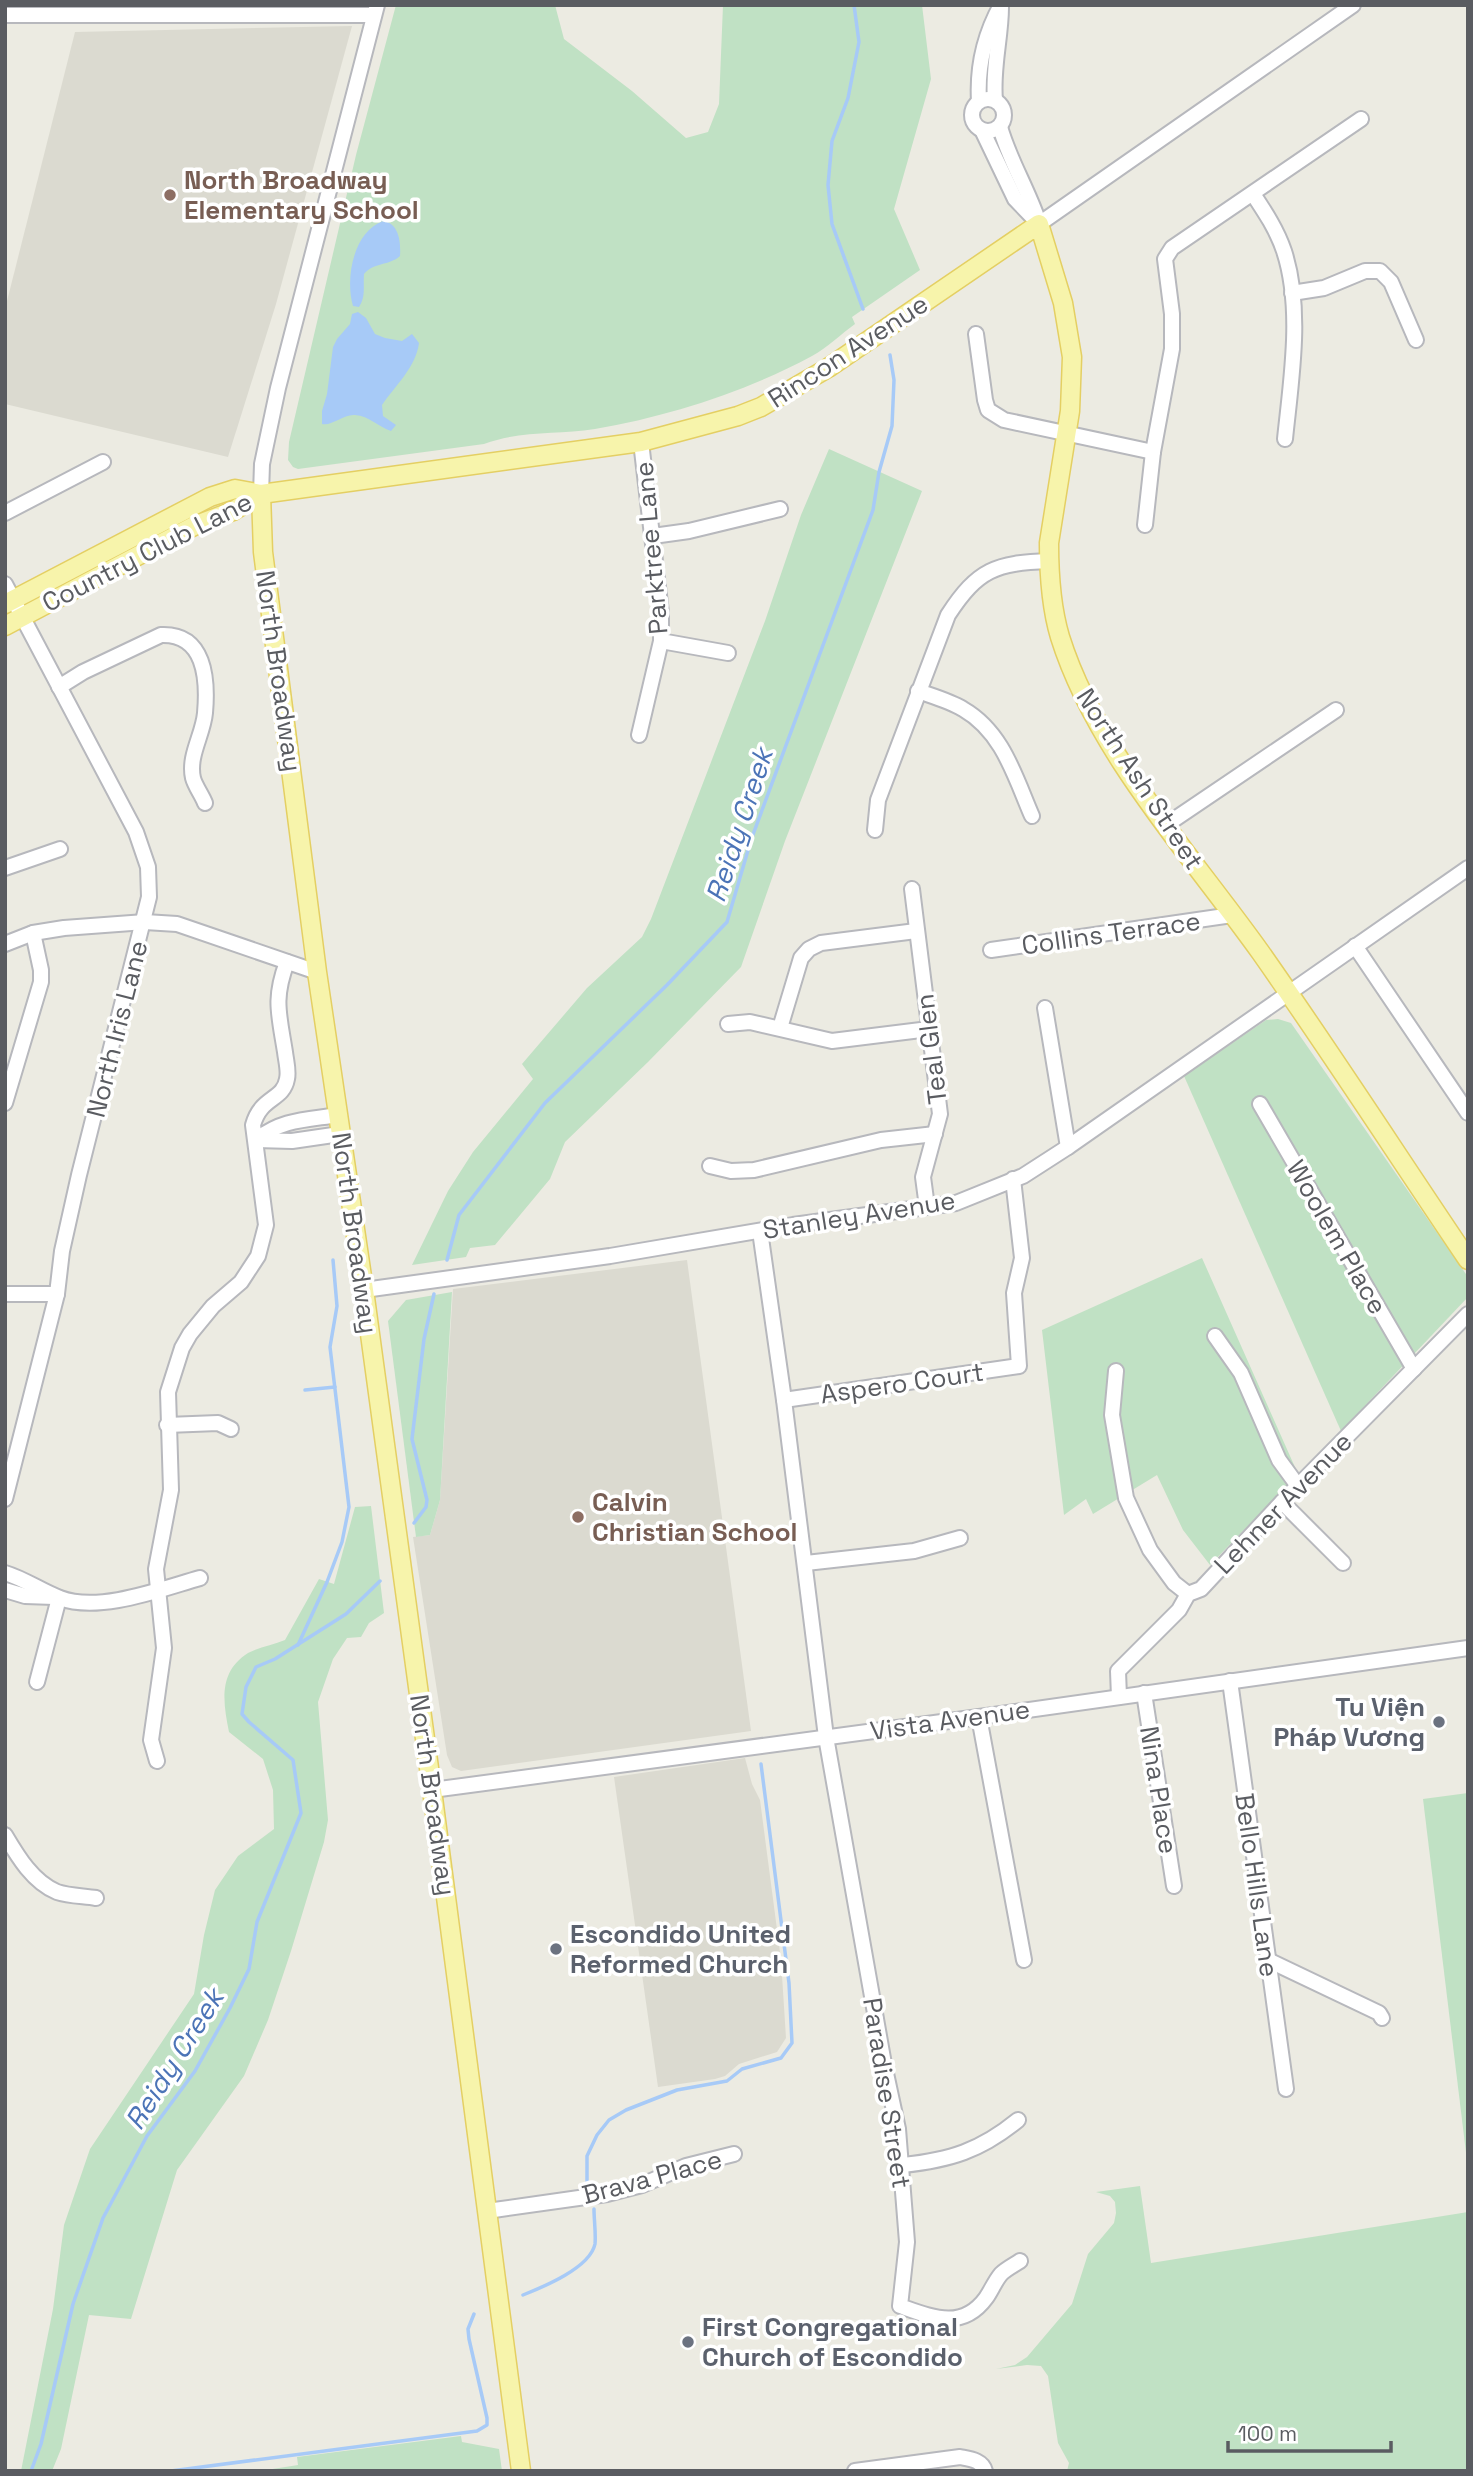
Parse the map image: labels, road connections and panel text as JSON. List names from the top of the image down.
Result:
{
  "streets": {
    "main road": [
      "Rincon Avenue",
      "Country Club Lane",
      "North Broadway",
      "North Ash Street"
    ],
    "street": [
      "Parktree Lane",
      "Collins Terrace",
      "North Iris Lane",
      "Teal Glen",
      "Stanley Avenue",
      "Woolem Place",
      "Aspero Court",
      "Lehner Avenue",
      "Vista Avenue",
      "Nina Place",
      "Bello Hills Lane",
      "Paradise Street",
      "Brava Place"
    ]
  },
  "crossings": [
    ["Rincon Avenue", "Parktree Lane"],
    ["Rincon Avenue", "Country Club Lane"],
    ["Rincon Avenue", "North Broadway"],
    ["Rincon Avenue", "North Ash Street"],
    ["Country Club Lane", "North Broadway"],
    ["Country Club Lane", "North Iris Lane"],
    ["North Broadway", "Stanley Avenue"],
    ["North Broadway", "Vista Avenue"],
    ["North Broadway", "Brava Place"],
    ["North Ash Street", "Collins Terrace"],
    ["North Ash Street", "Stanley Avenue"],
    ["Teal Glen", "Stanley Avenue"],
    ["Stanley Avenue", "Aspero Court"],
    ["Stanley Avenue", "Paradise Street"],
    ["Woolem Place", "Lehner Avenue"],
    ["Aspero Court", "Paradise Street"],
    ["Lehner Avenue", "Vista Avenue"],
    ["Vista Avenue", "Nina Place"],
    ["Vista Avenue", "Bello Hills Lane"],
    ["Vista Avenue", "Paradise Street"]
  ],
  "water": ["Reidy Creek"],
  "places": [
    "North Broadway Elementary School",
    "Calvin Christian School",
    "Tu Viện Pháp Vương",
    "Escondido United Reformed Church",
    "First Congregational Church of Escondido"
  ],
  "scale_bar": "100 m"
}
